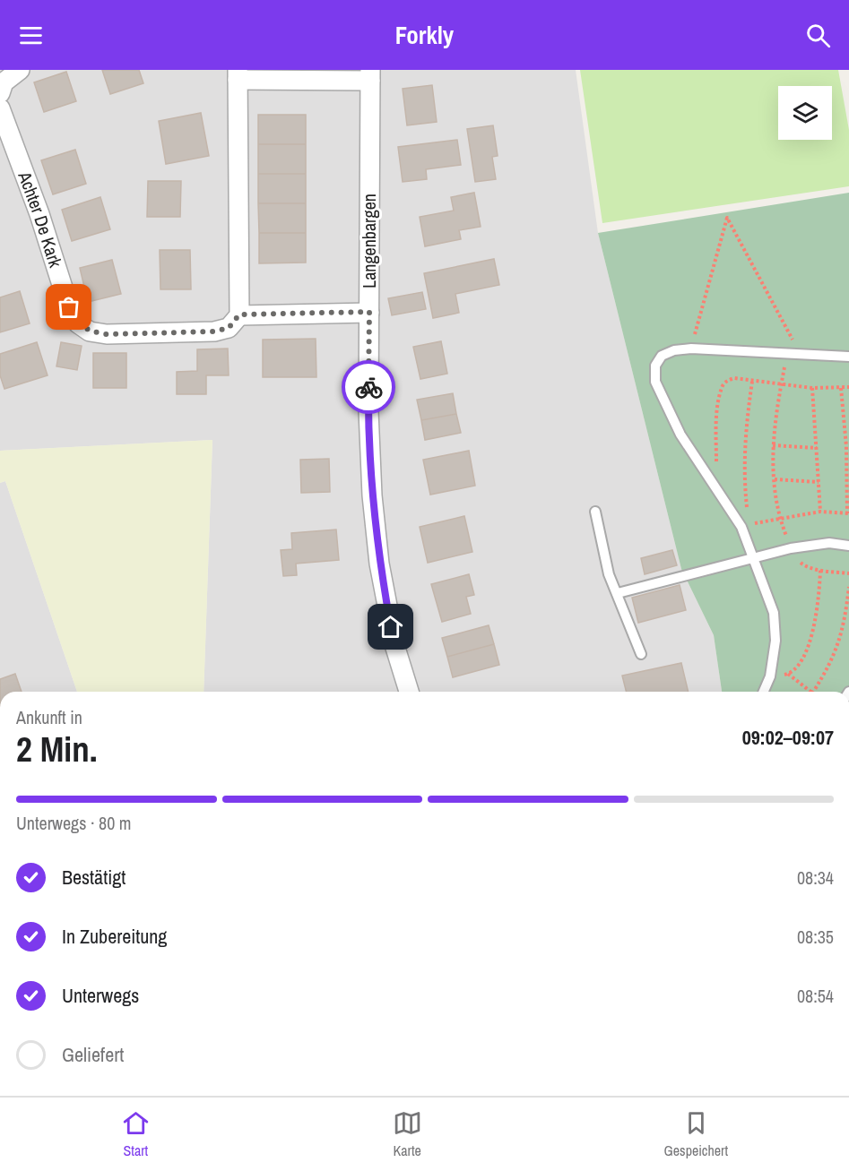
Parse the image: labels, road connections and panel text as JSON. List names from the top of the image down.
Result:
{
  "streets": {
    "street": ["Achter De Kark", "Langenbargen"]
  },
  "page": {
    "header": "Forkly",
    "heading": ["2 Min.", "Ankunft in", "09:02–09:07"],
    "bar": "Unterwegs · 80 m",
    "list": [
      ["Bestätigt", "08:34"],
      ["In Zubereitung", "08:35"],
      ["Unterwegs", "08:54"],
      "Geliefert"
    ],
    "tabs": ["Start", "Karte", "Gespeichert"]
  }
}
